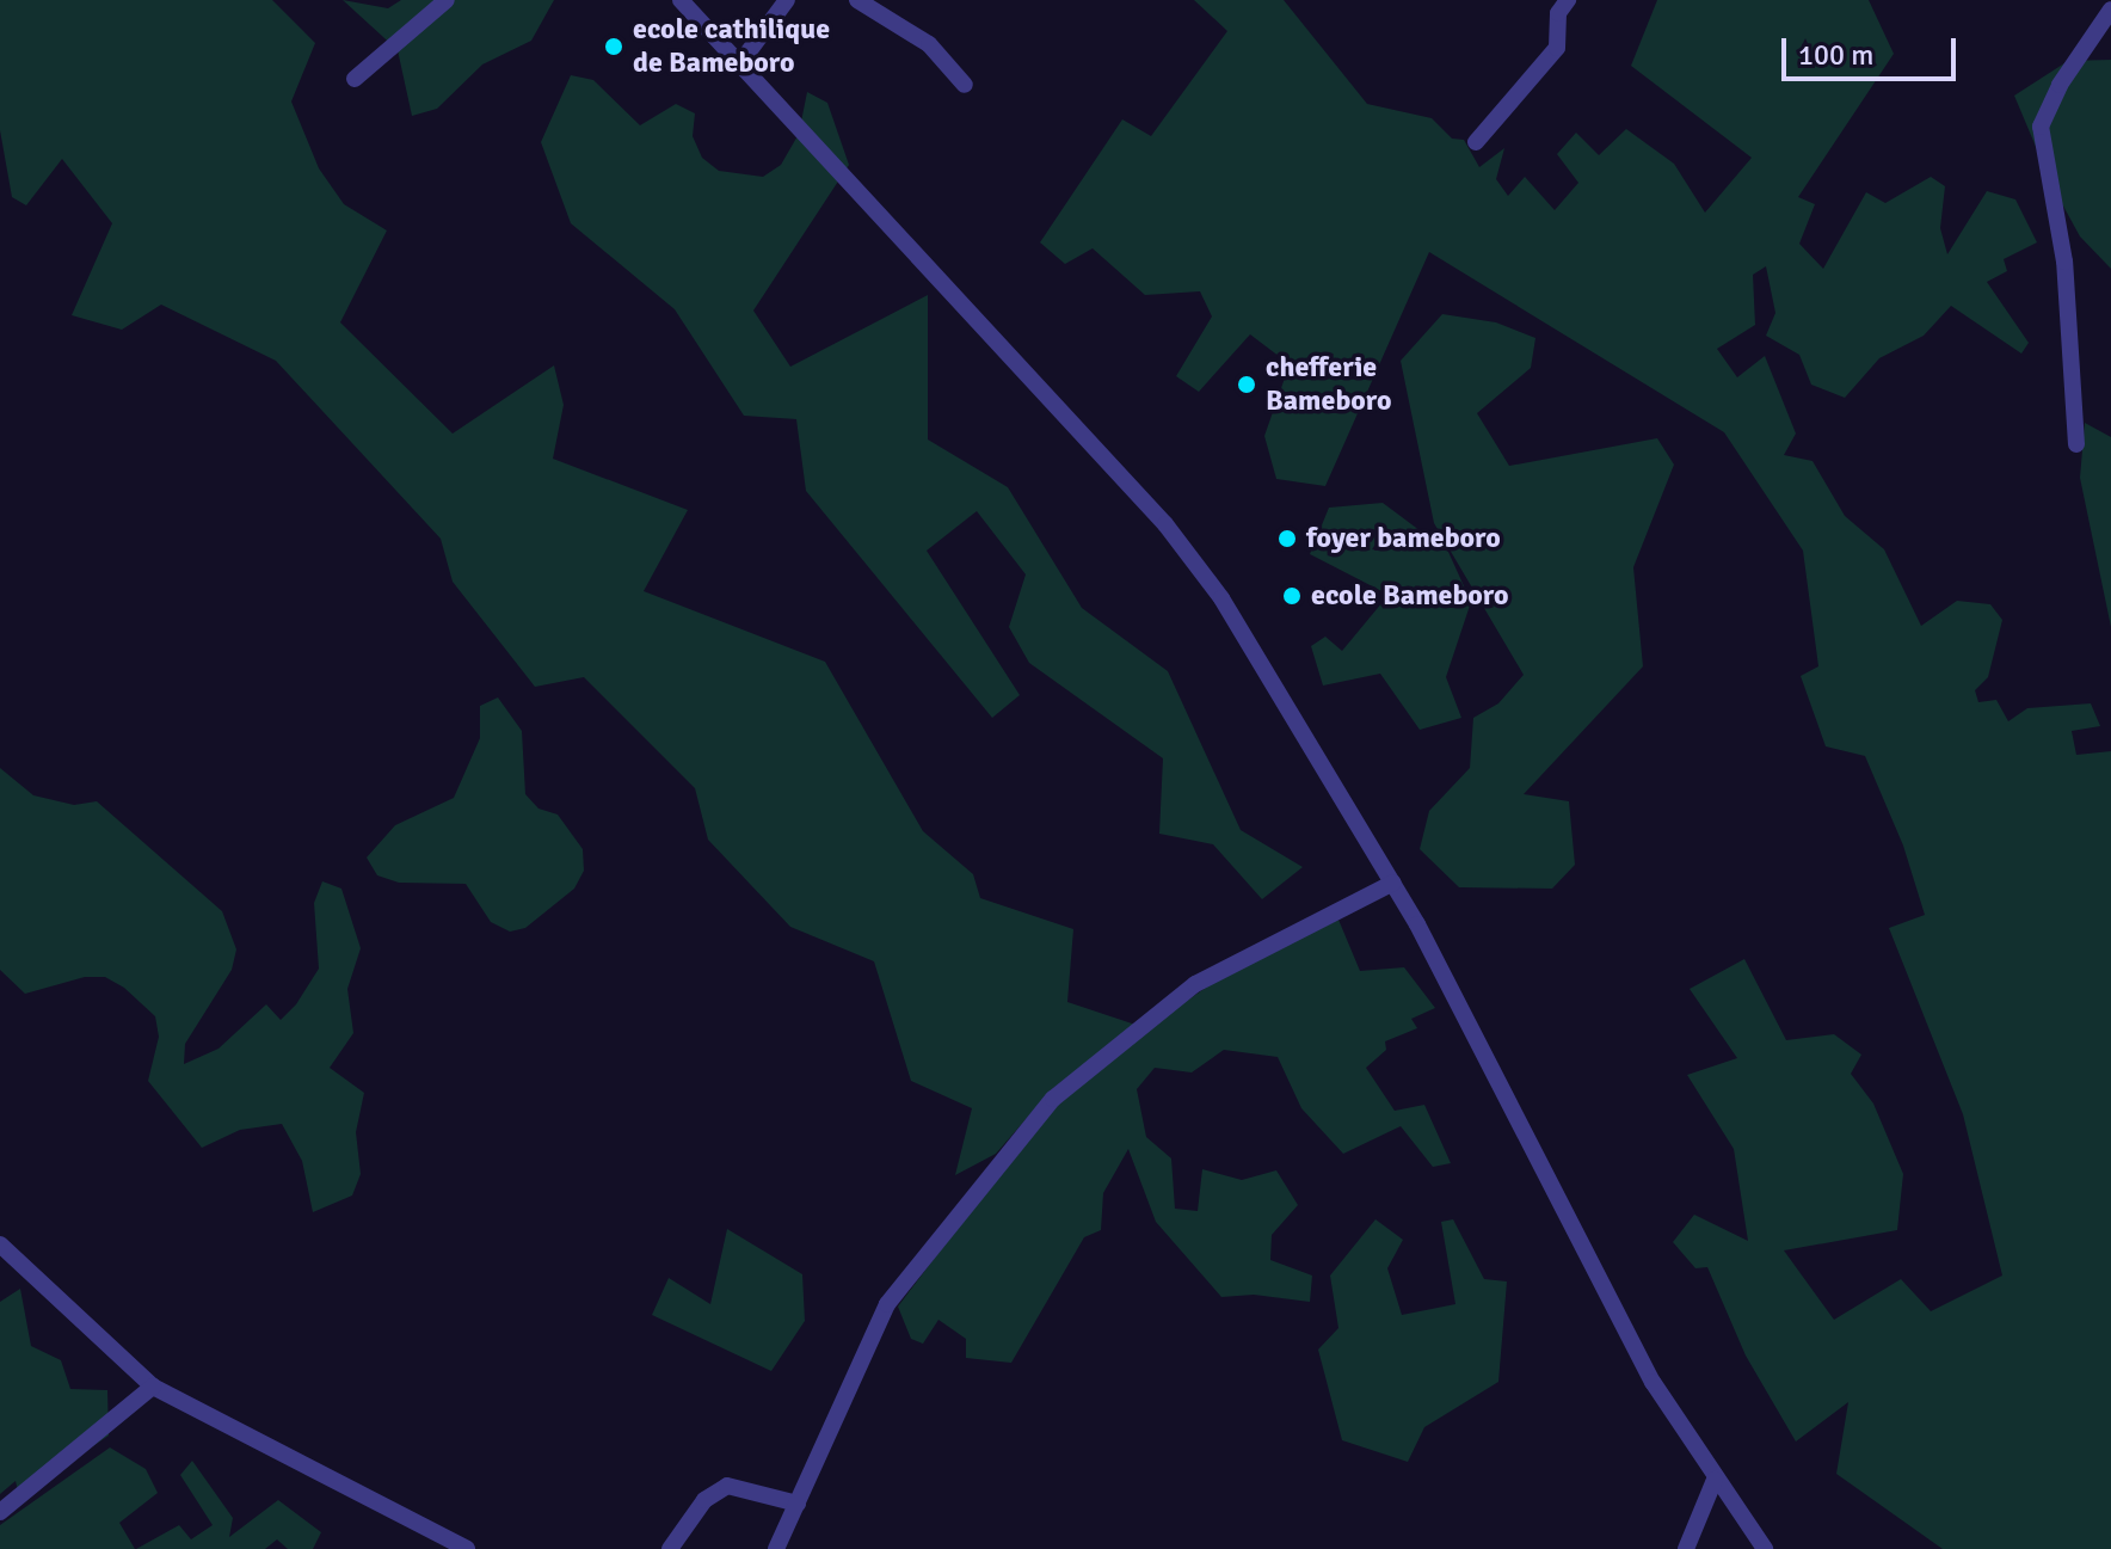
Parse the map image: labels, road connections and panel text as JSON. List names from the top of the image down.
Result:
{
  "places": [
    "ecole cathilique de Bameboro",
    "chefferie Bameboro",
    "foyer bameboro",
    "ecole Bameboro"
  ],
  "scale_bar": "100 m"
}
